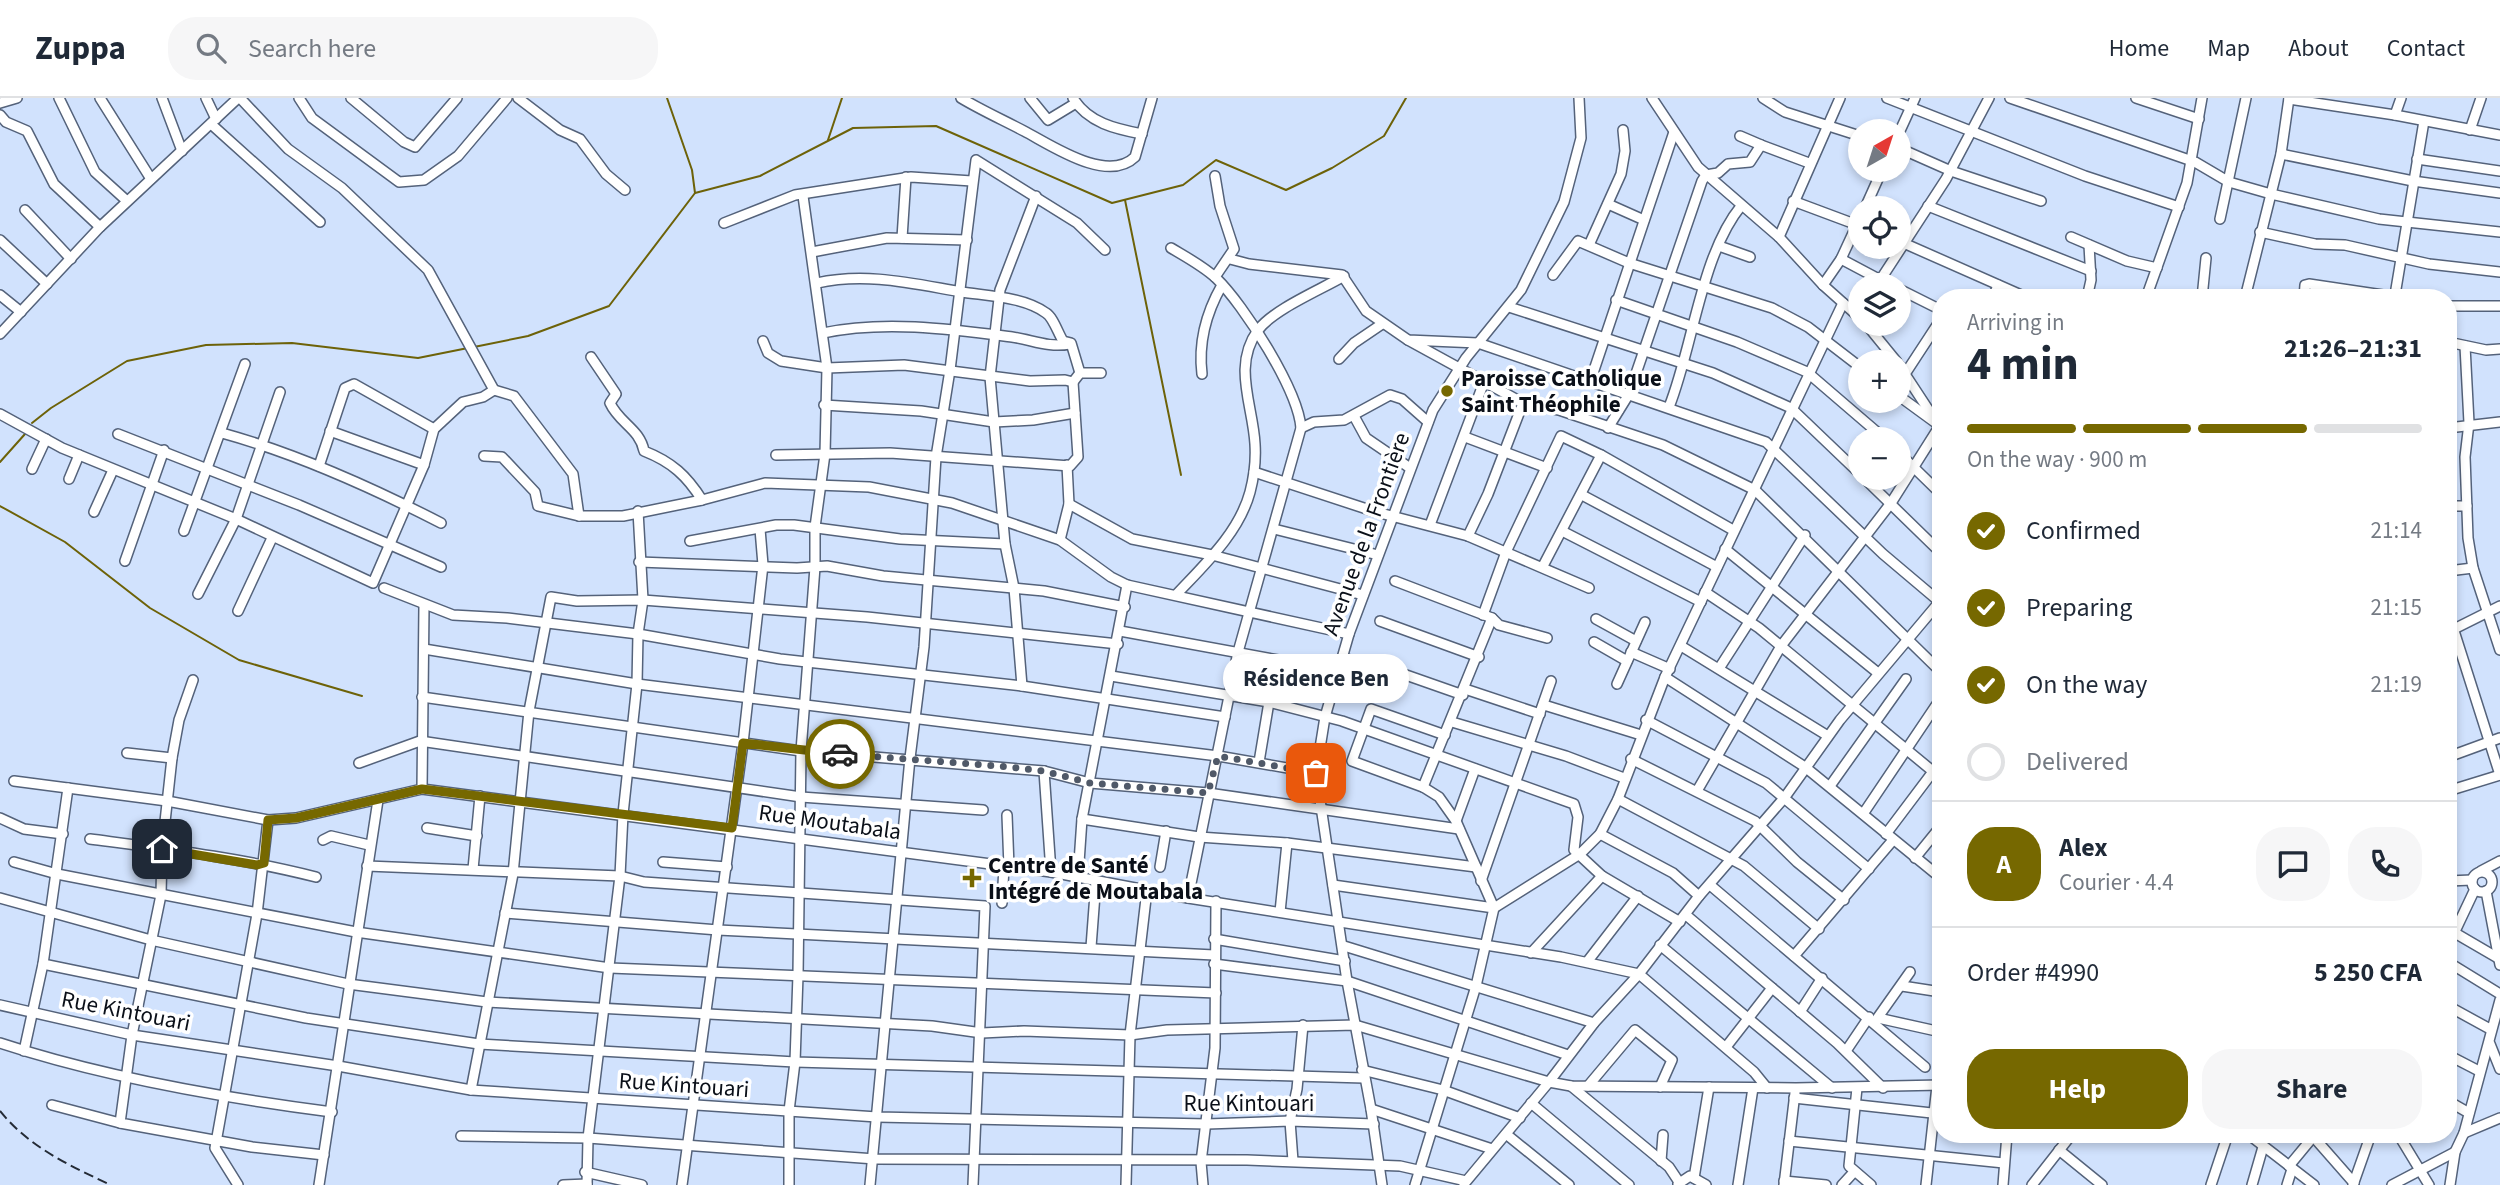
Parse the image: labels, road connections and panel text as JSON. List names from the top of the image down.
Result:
{
  "streets": {
    "street": ["Avenue de la Frontière", "Rue Moutabala", "Rue Kintouari"]
  },
  "crossings": [
    ["Avenue de la Frontière", "Rue Moutabala"],
    ["Avenue de la Frontière", "Rue Kintouari"]
  ],
  "places": {
    "other": ["Paroisse Catholique Saint Théophile", "Résidence Ben"],
    "health": ["Centre de Santé Intégré de Moutabala"]
  },
  "north": "top right",
  "page": {
    "header": "Zuppa",
    "search": "Search here",
    "nav": [
      "Home",
      "Map",
      "About",
      "Contact"
    ],
    "map_buttons": ["+", "−"],
    "heading": ["4 min", "Arriving in", "21:26–21:31"],
    "panel": [
      "Alex",
      "Courier · 4.4",
      "Order #4990",
      "5 250 CFA"
    ],
    "bar": "On the way · 900 m",
    "list": [
      ["Confirmed", "21:14"],
      ["Preparing", "21:15"],
      ["On the way", "21:19"],
      "Delivered"
    ],
    "bubble": "Résidence Ben",
    "round": "A",
    "buttons": ["Help", "Share"]
  }
}
